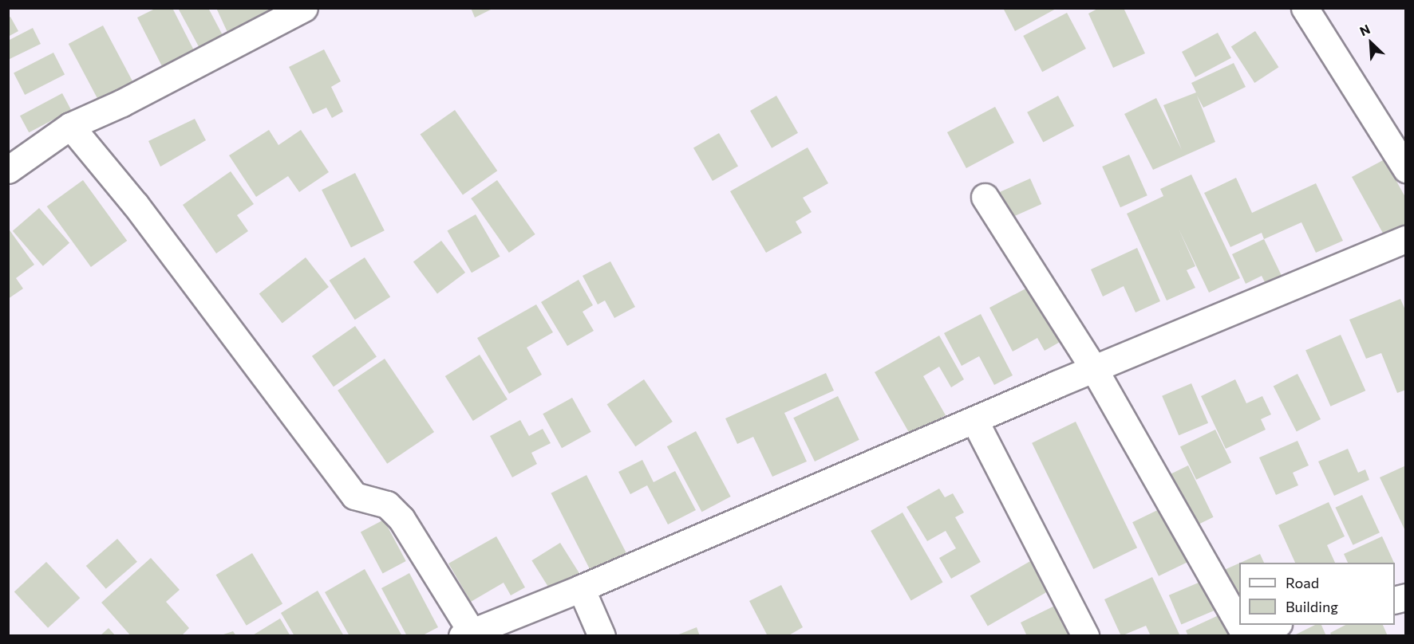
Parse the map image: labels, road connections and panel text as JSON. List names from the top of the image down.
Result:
{
  "legend": ["Road", "Building"],
  "north": "top left"
}
